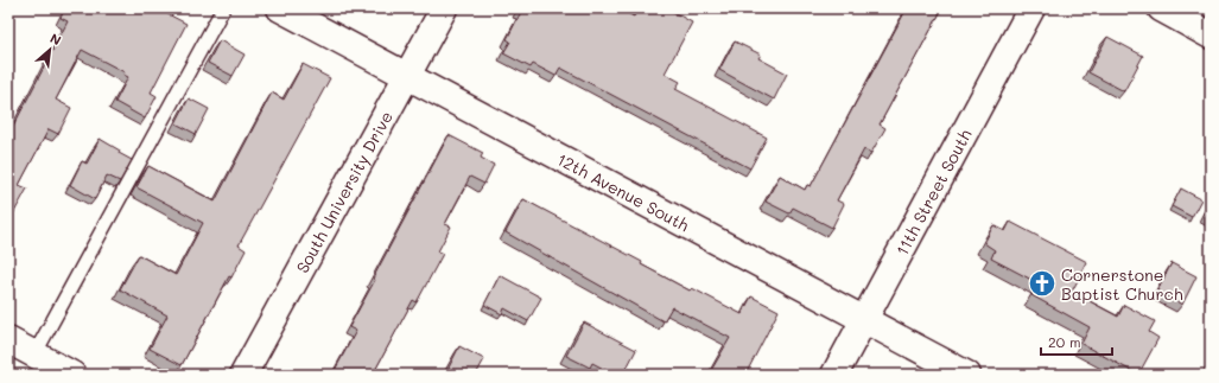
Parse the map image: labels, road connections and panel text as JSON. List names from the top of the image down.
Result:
{
  "streets": {
    "street": ["South University Drive", "12th Avenue South", "11th Street South"]
  },
  "crossings": [
    ["South University Drive", "12th Avenue South"],
    ["12th Avenue South", "11th Street South"]
  ],
  "places": {
    "church": ["Cornerstone Baptist Church"]
  },
  "scale_bar": "20 m",
  "north": "top right"
}
